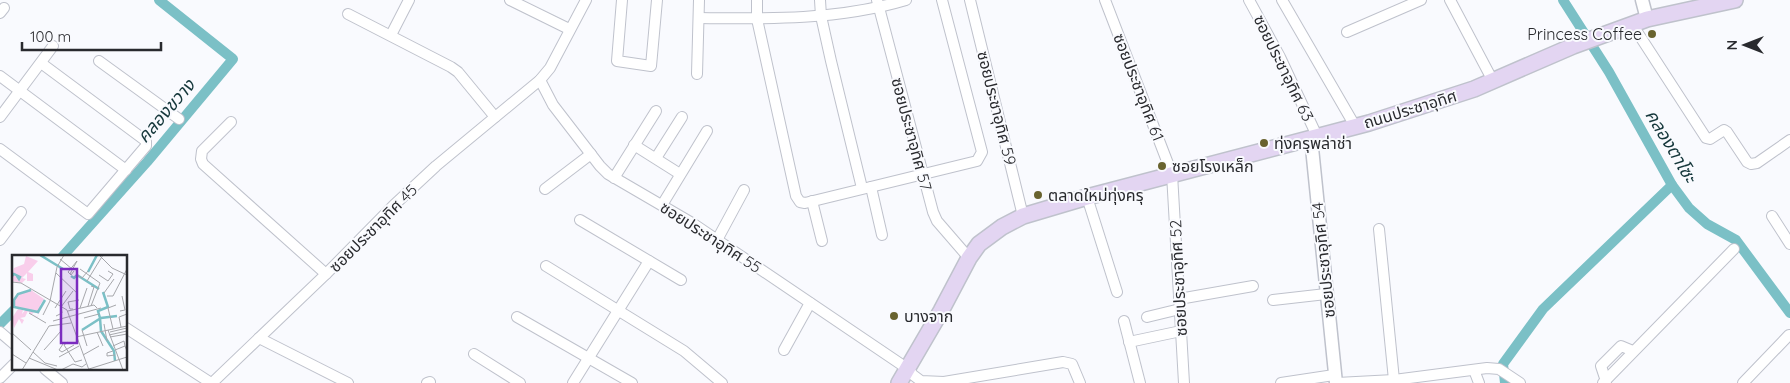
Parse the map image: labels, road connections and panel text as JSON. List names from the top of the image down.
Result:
{
  "streets": {
    "main road": ["ถนนประชาอุทิศ"],
    "street": [
      "ซอยประชาอุทิศ 63",
      "ซอยประชาอุทิศ 61",
      "ซอยประชาอุทิศ 59",
      "ซอยประชาอุทิศ 57",
      "ซอยประชาอุทิศ 45",
      "ซอยประชาอุทิศ 55",
      "ซอยประชาอุทิศ 54",
      "ซอยประชาอุทิศ 52"
    ]
  },
  "crossings": [
    ["ซอยประชาอุทิศ 63", "ถนนประชาอุทิศ"],
    ["ซอยประชาอุทิศ 63", "ซอยประชาอุทิศ 54"],
    ["ซอยประชาอุทิศ 61", "ถนนประชาอุทิศ"],
    ["ซอยประชาอุทิศ 61", "ซอยประชาอุทิศ 52"],
    ["ซอยประชาอุทิศ 59", "ถนนประชาอุทิศ"],
    ["ถนนประชาอุทิศ", "ซอยประชาอุทิศ 57"],
    ["ถนนประชาอุทิศ", "ซอยประชาอุทิศ 55"],
    ["ถนนประชาอุทิศ", "ซอยประชาอุทิศ 54"],
    ["ถนนประชาอุทิศ", "ซอยประชาอุทิศ 52"],
    ["ซอยประชาอุทิศ 45", "ซอยประชาอุทิศ 55"]
  ],
  "water": ["คลองขวาง", "คลองตาโซะ"],
  "places": [
    "Princess Coffee",
    "ทุ่งครุพล่าช่า",
    "ซอยโรงเหล็ก",
    "ตลาดใหม่ทุ่งครุ",
    "บางจาก"
  ],
  "scale_bar": "100 m",
  "north": "left"
}
